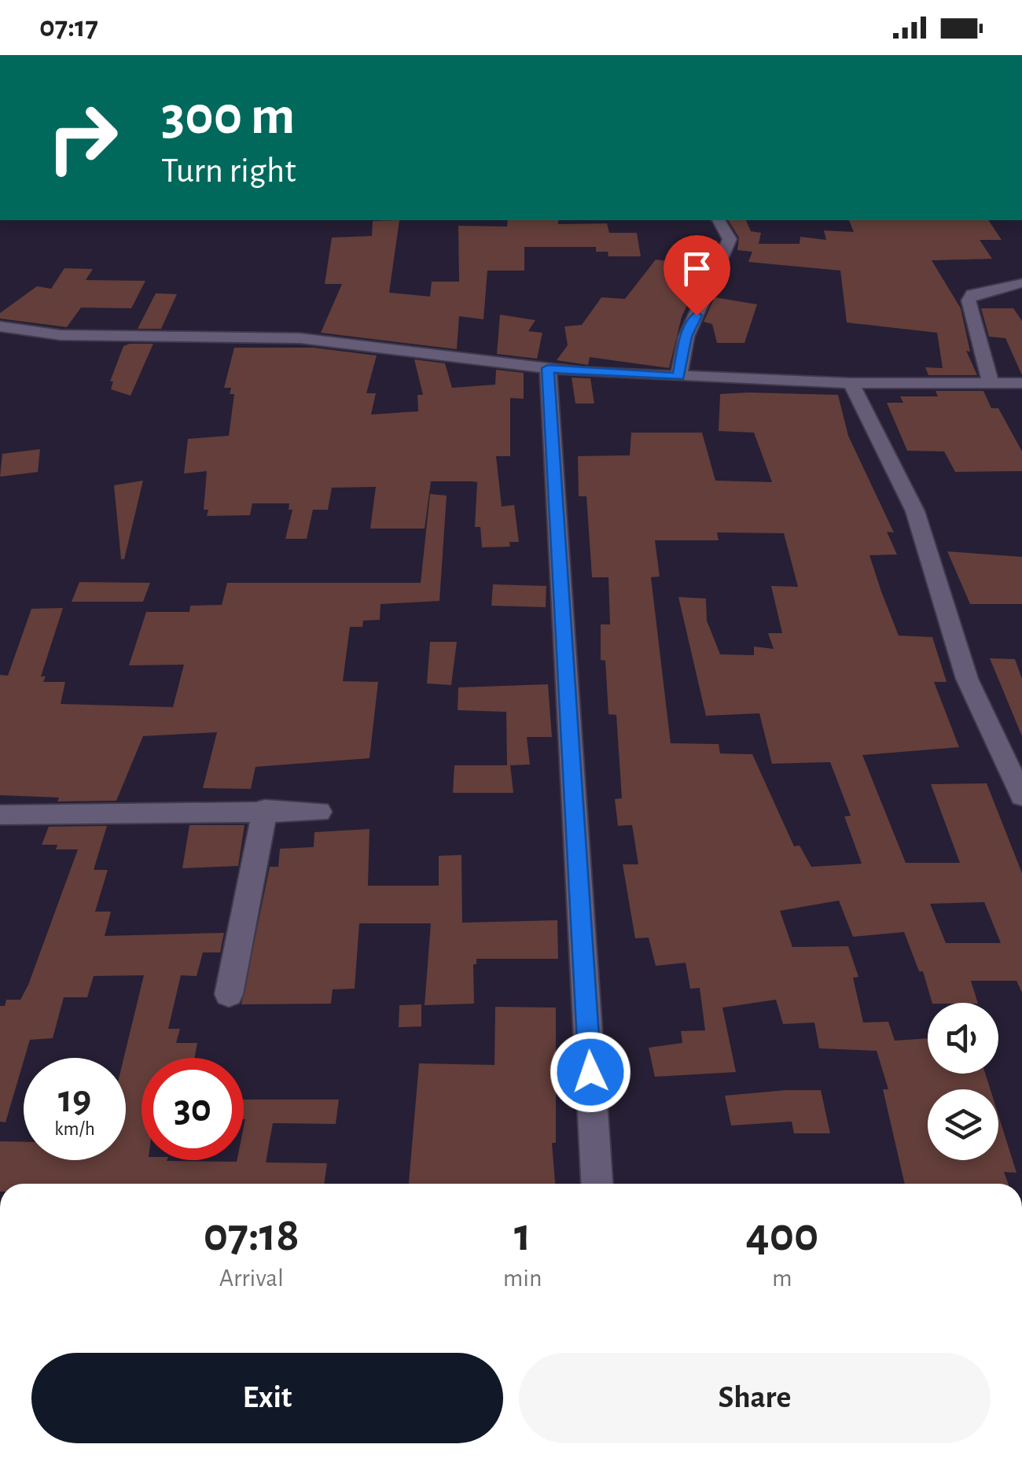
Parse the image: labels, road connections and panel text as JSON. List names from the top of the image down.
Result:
{
  "page": {
    "status": "07:17",
    "turn": ["300 m", "Turn right"],
    "speed": "19 km/h",
    "limit": "30",
    "eta": [
      "07:18",
      "Arrival",
      "1",
      "min",
      "400",
      "m"
    ],
    "buttons": ["Exit", "Share"]
  }
}
